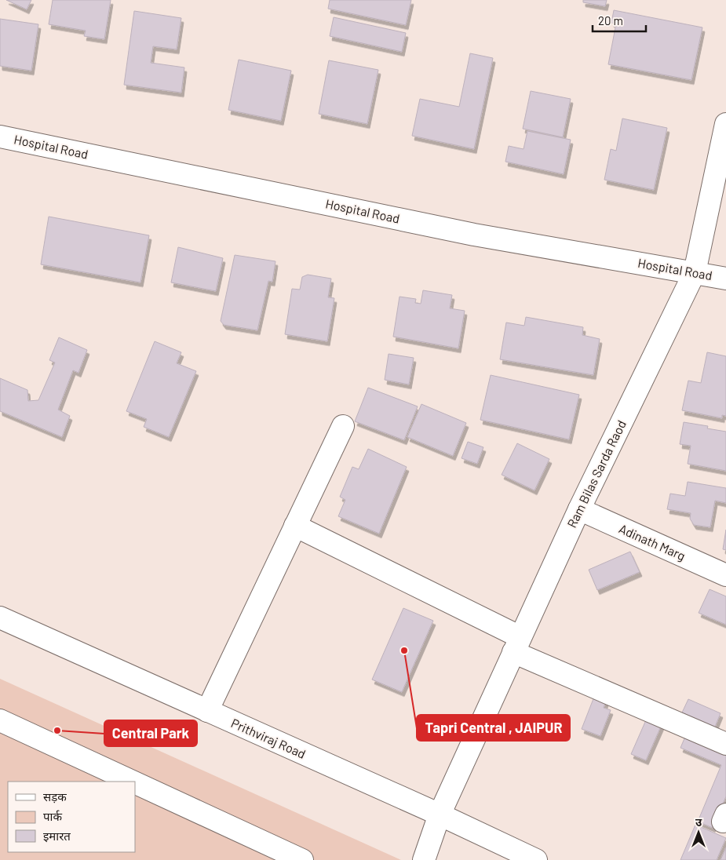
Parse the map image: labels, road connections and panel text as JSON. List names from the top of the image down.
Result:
{
  "streets": {
    "street": [
      "Hospital Road",
      "Ram Bilas Sarda Raod",
      "Adinath Marg",
      "Prithviraj Road"
    ]
  },
  "crossings": [
    ["Hospital Road", "Ram Bilas Sarda Raod"],
    ["Ram Bilas Sarda Raod", "Adinath Marg"],
    ["Ram Bilas Sarda Raod", "Prithviraj Road"]
  ],
  "places": ["Tapri Central , JAIPUR", "Central Park"],
  "legend": ["सड़क", "पार्क", "इमारत"],
  "scale_bar": "20 m",
  "north": "top"
}
